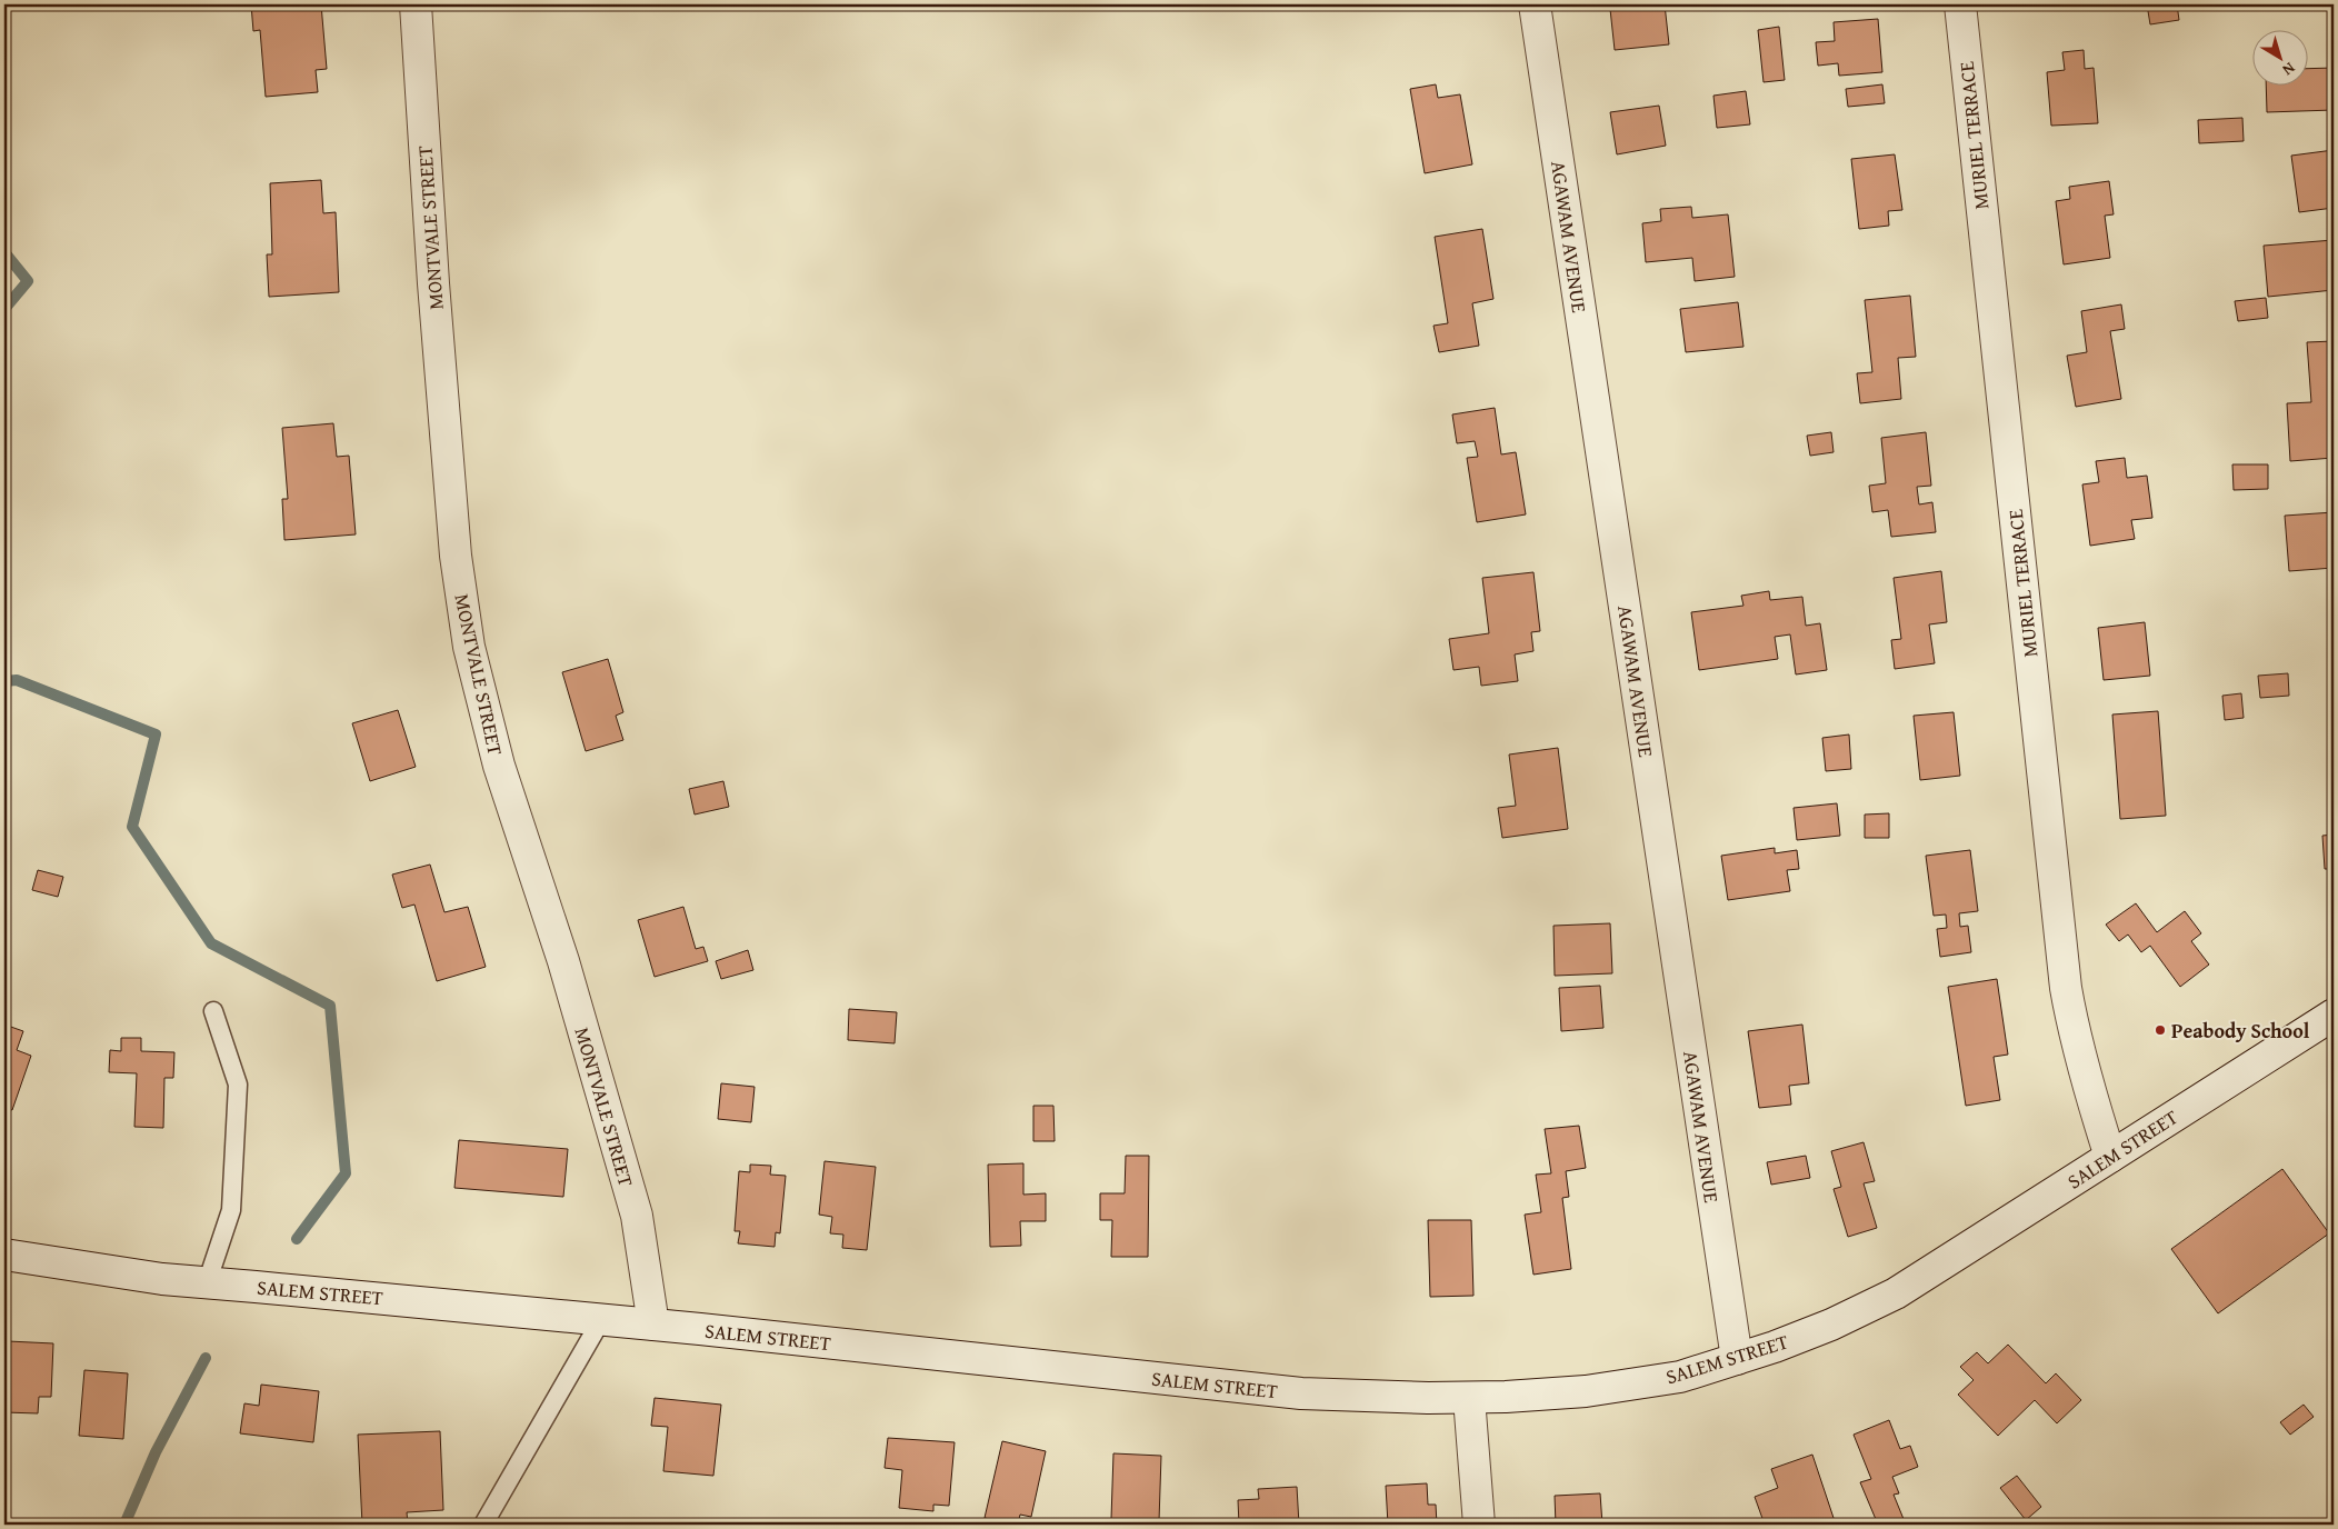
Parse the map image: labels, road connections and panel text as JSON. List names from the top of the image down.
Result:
{
  "streets": {
    "street": [
      "MURIEL TERRACE",
      "MONTVALE STREET",
      "AGAWAM AVENUE",
      "SALEM STREET"
    ]
  },
  "crossings": [
    ["MURIEL TERRACE", "SALEM STREET"],
    ["MONTVALE STREET", "SALEM STREET"],
    ["AGAWAM AVENUE", "SALEM STREET"]
  ],
  "places": ["Peabody School"],
  "north": "bottom right"
}
